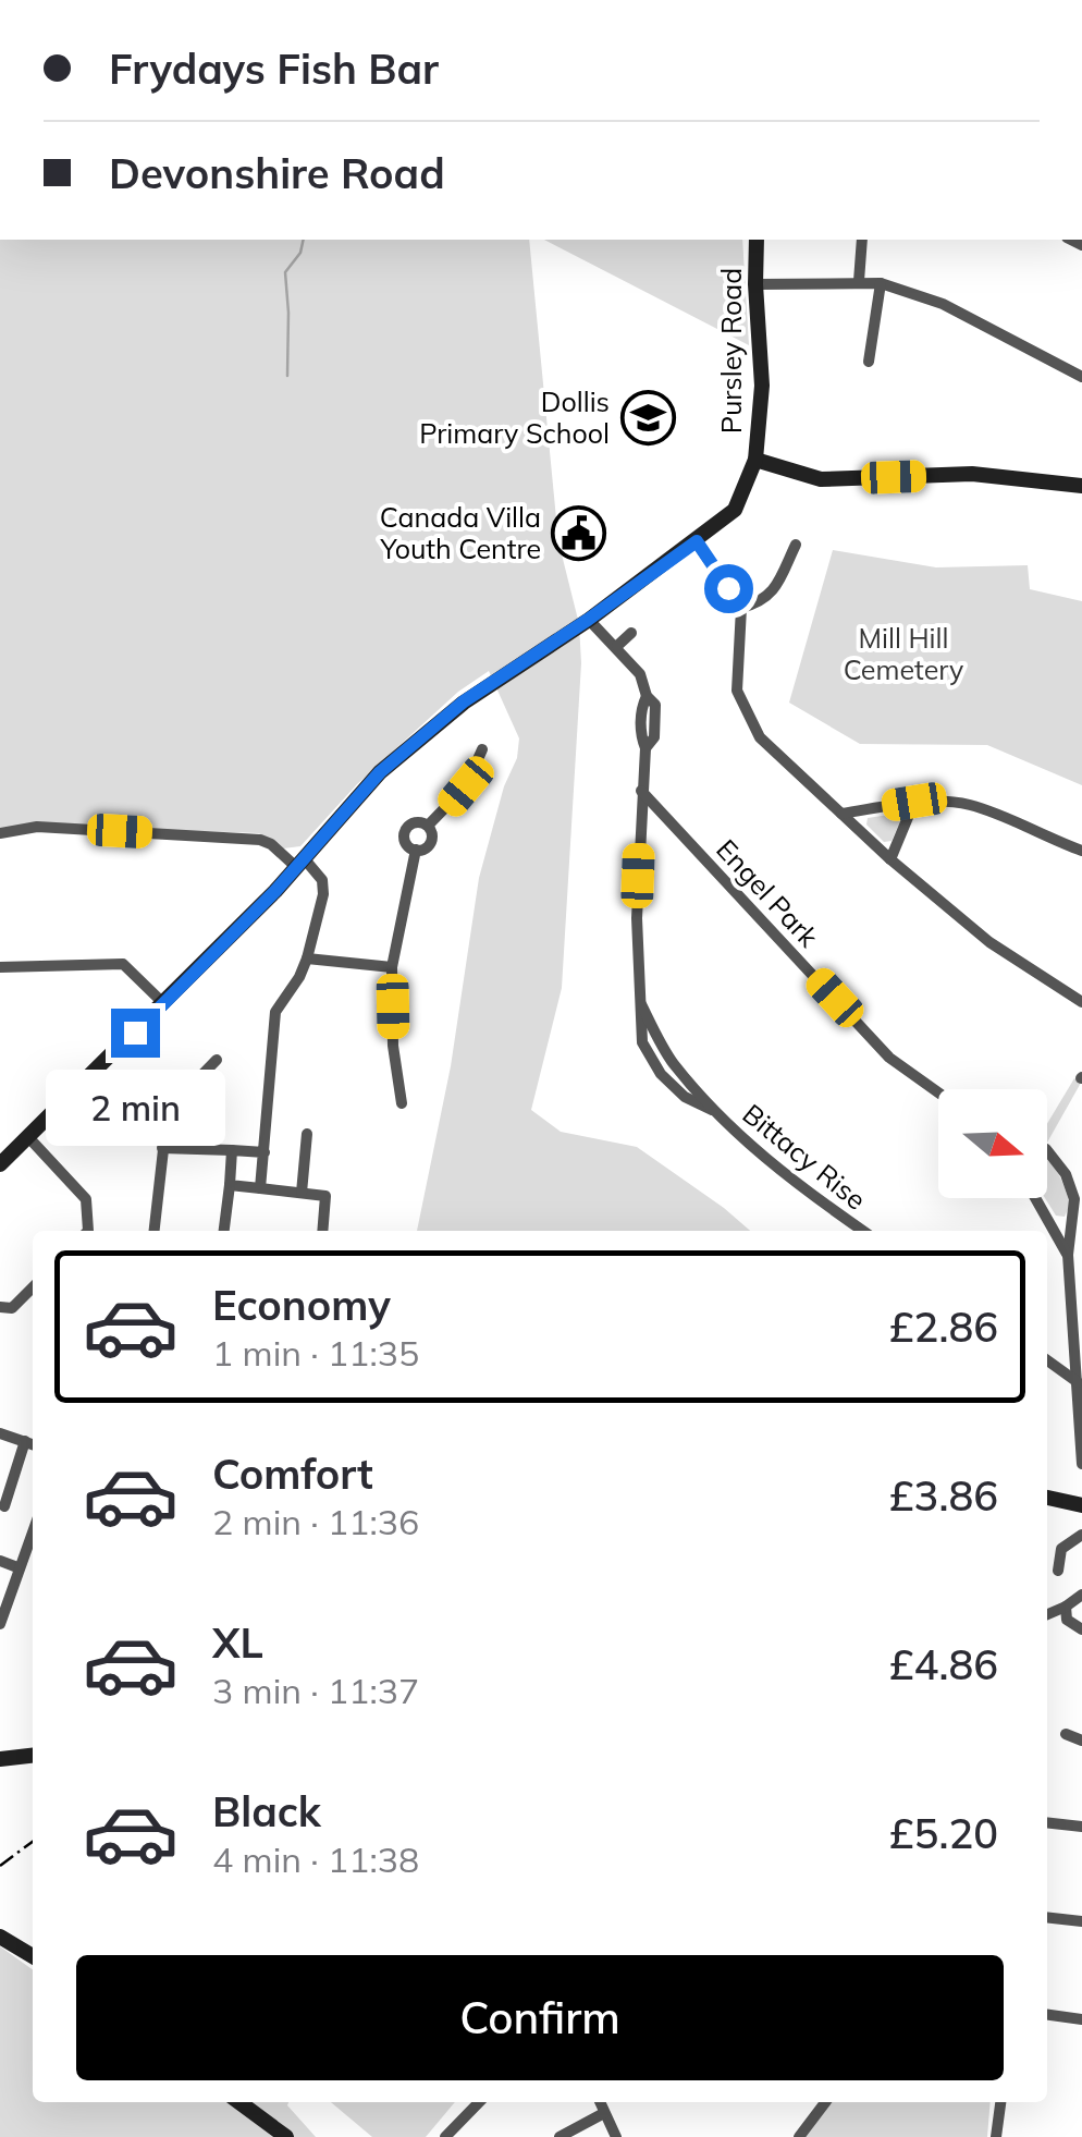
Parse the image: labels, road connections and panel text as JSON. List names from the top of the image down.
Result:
{
  "streets": {
    "street": ["Pursley Road", "Engel Park", "Bittacy Rise"]
  },
  "crossings": [
    ["Pursley Road", "Bittacy Rise"],
    ["Engel Park", "Bittacy Rise"]
  ],
  "parks": ["Mill Hill Cemetery"],
  "places": {
    "school or university": ["Dollis Primary School"],
    "public building": ["Canada Villa Youth Centre"]
  },
  "north": "right",
  "page": {
    "banner": ["Frydays Fish Bar", "Devonshire Road"],
    "bubble": "2 min",
    "list": [
      {
        "name": "Economy",
        "note": "1 min · 11:35",
        "value": "£2.86"
      },
      {
        "name": "Comfort",
        "note": "2 min · 11:36",
        "value": "£3.86"
      },
      {
        "name": "XL",
        "note": "3 min · 11:37",
        "value": "£4.86"
      },
      {
        "name": "Black",
        "note": "4 min · 11:38",
        "value": "£5.20"
      }
    ],
    "buttons": "Confirm"
  }
}
